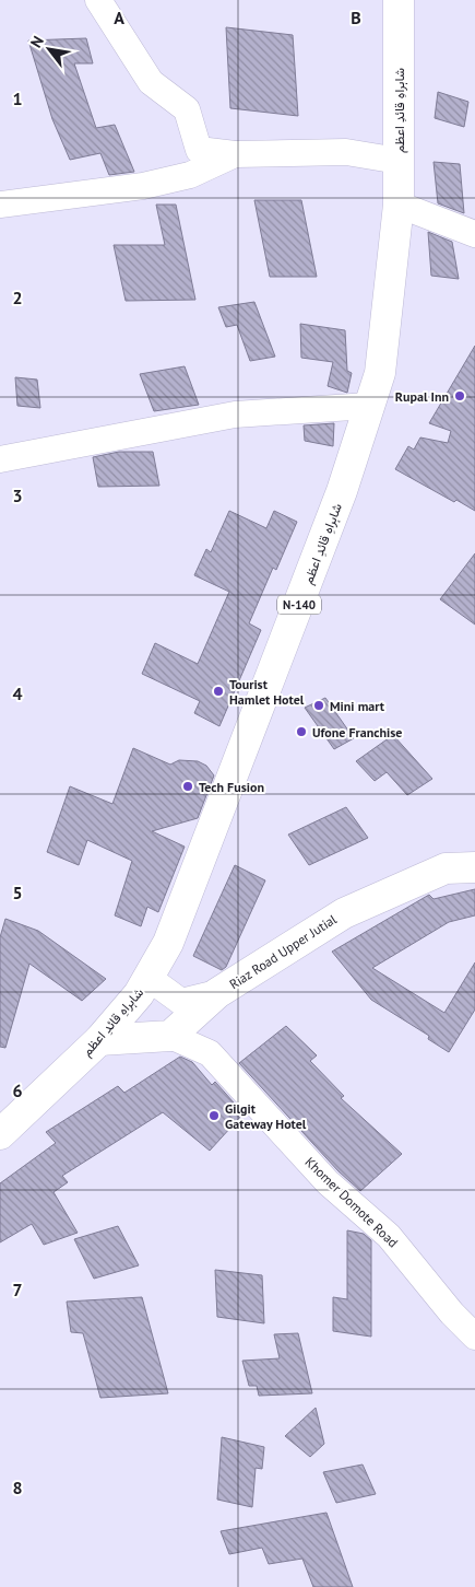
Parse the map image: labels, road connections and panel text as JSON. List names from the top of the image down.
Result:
{
  "streets": {
    "main road": ["شاہراہِ قائدِ اعظم", "N-140", "Riaz Road Upper Jutial"],
    "street": ["Khomer Domote Road"]
  },
  "crossings": [
    ["Riaz Road Upper Jutial", "Khomer Domote Road"]
  ],
  "places": [
    "Rupal Inn",
    "Tourist Hamlet Hotel",
    "Mini mart",
    "Ufone Franchise",
    "Tech Fusion",
    "Gilgit Gateway Hotel"
  ],
  "north": "top left",
  "grid": {
    "columns": ["A", "B"],
    "rows": [
      "1",
      "2",
      "3",
      "4",
      "5",
      "6",
      "7",
      "8"
    ]
  }
}
